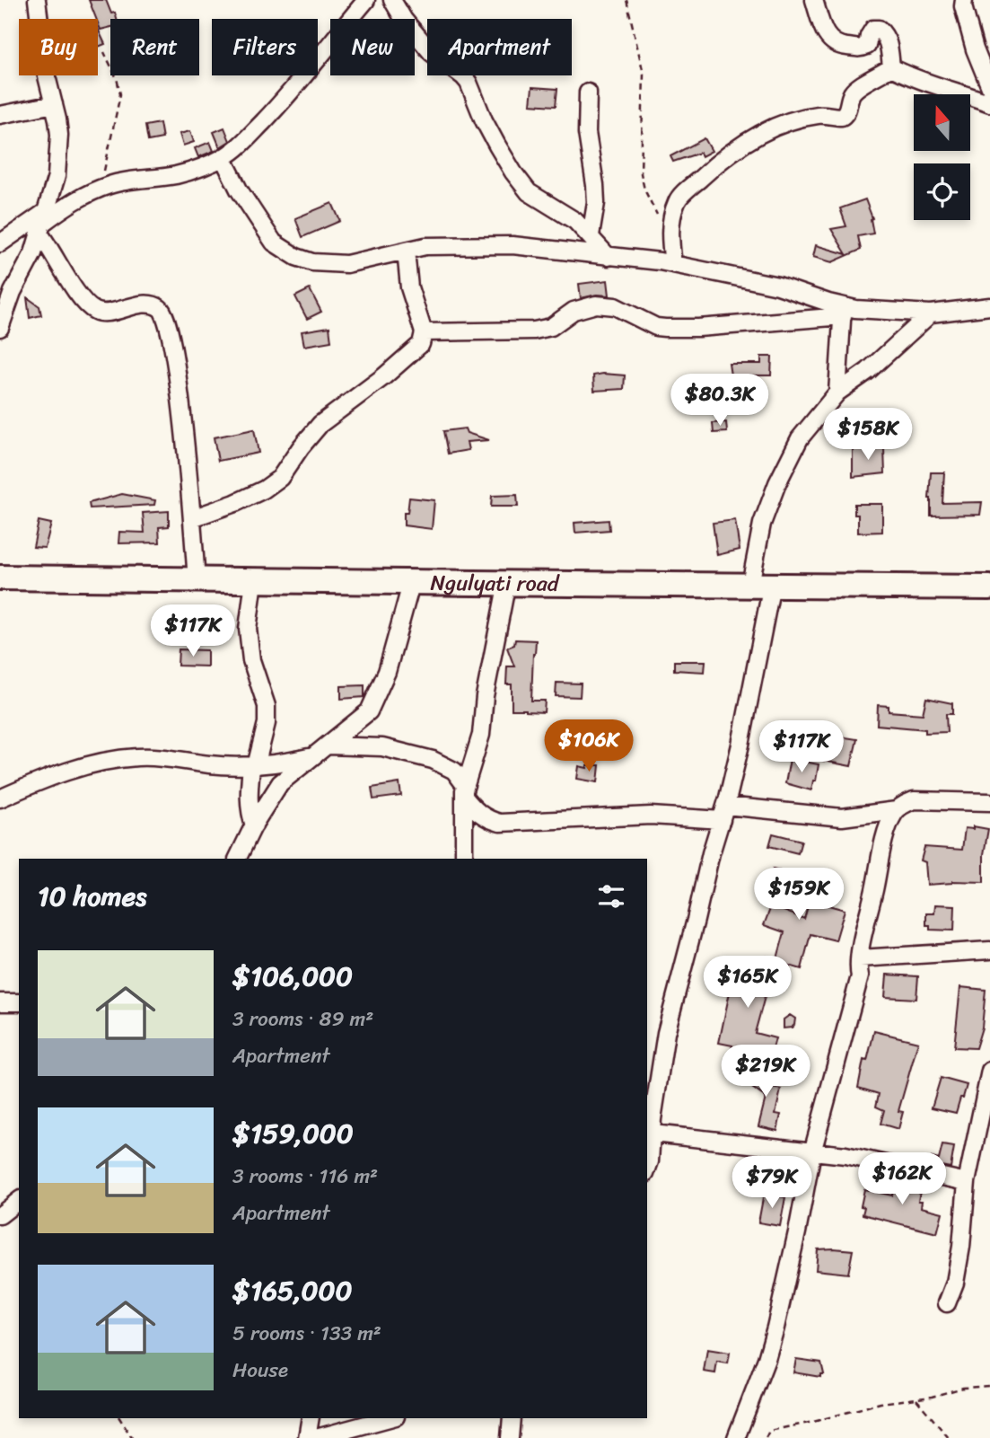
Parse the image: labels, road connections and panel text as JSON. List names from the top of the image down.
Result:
{
  "streets": {
    "main road": ["Ngulyati road"]
  },
  "north": "top",
  "page": {
    "chip": [
      "Buy",
      "Rent",
      "Filters",
      "New",
      "Apartment"
    ],
    "price": [
      "$80.3K",
      "$158K",
      "$117K",
      "$106K",
      "$117K",
      "$159K",
      "$165K",
      "$219K",
      "$162K",
      "$79K"
    ],
    "heading": "10 homes",
    "list": [
      {
        "name": "$106,000",
        "note": "3 rooms · 89 m² · Apartment"
      },
      {
        "name": "$159,000",
        "note": "3 rooms · 116 m² · Apartment"
      },
      {
        "name": "$165,000",
        "note": "5 rooms · 133 m² · House"
      }
    ]
  }
}
